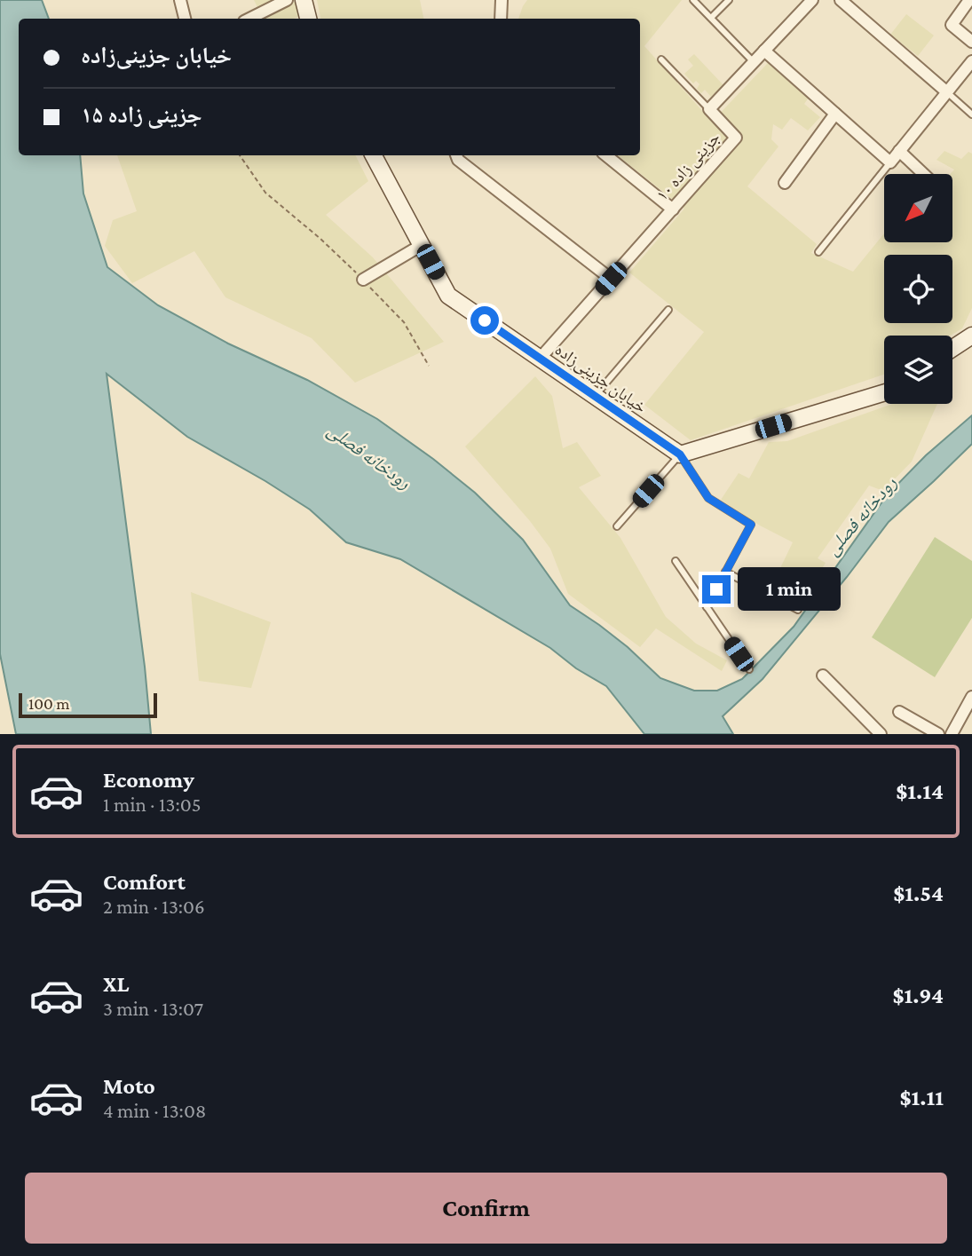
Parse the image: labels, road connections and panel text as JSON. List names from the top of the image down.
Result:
{
  "streets": {
    "street": ["جزینی زاده ۱۰", "خیابان جزینی‌زاده"]
  },
  "crossings": [
    ["جزینی زاده ۱۰", "خیابان جزینی‌زاده"]
  ],
  "water": ["رودخانه فصلی"],
  "scale_bar": "100 m",
  "north": "bottom left",
  "page": {
    "banner": ["خیابان جزینی‌زاده", "جزینی زاده ۱۵"],
    "bubble": "1 min",
    "scale": "100 m",
    "list": [
      {
        "name": "Economy",
        "note": "1 min · 13:05",
        "value": "$1.14"
      },
      {
        "name": "Comfort",
        "note": "2 min · 13:06",
        "value": "$1.54"
      },
      {
        "name": "XL",
        "note": "3 min · 13:07",
        "value": "$1.94"
      },
      {
        "name": "Moto",
        "note": "4 min · 13:08",
        "value": "$1.11"
      }
    ],
    "buttons": "Confirm"
  }
}
